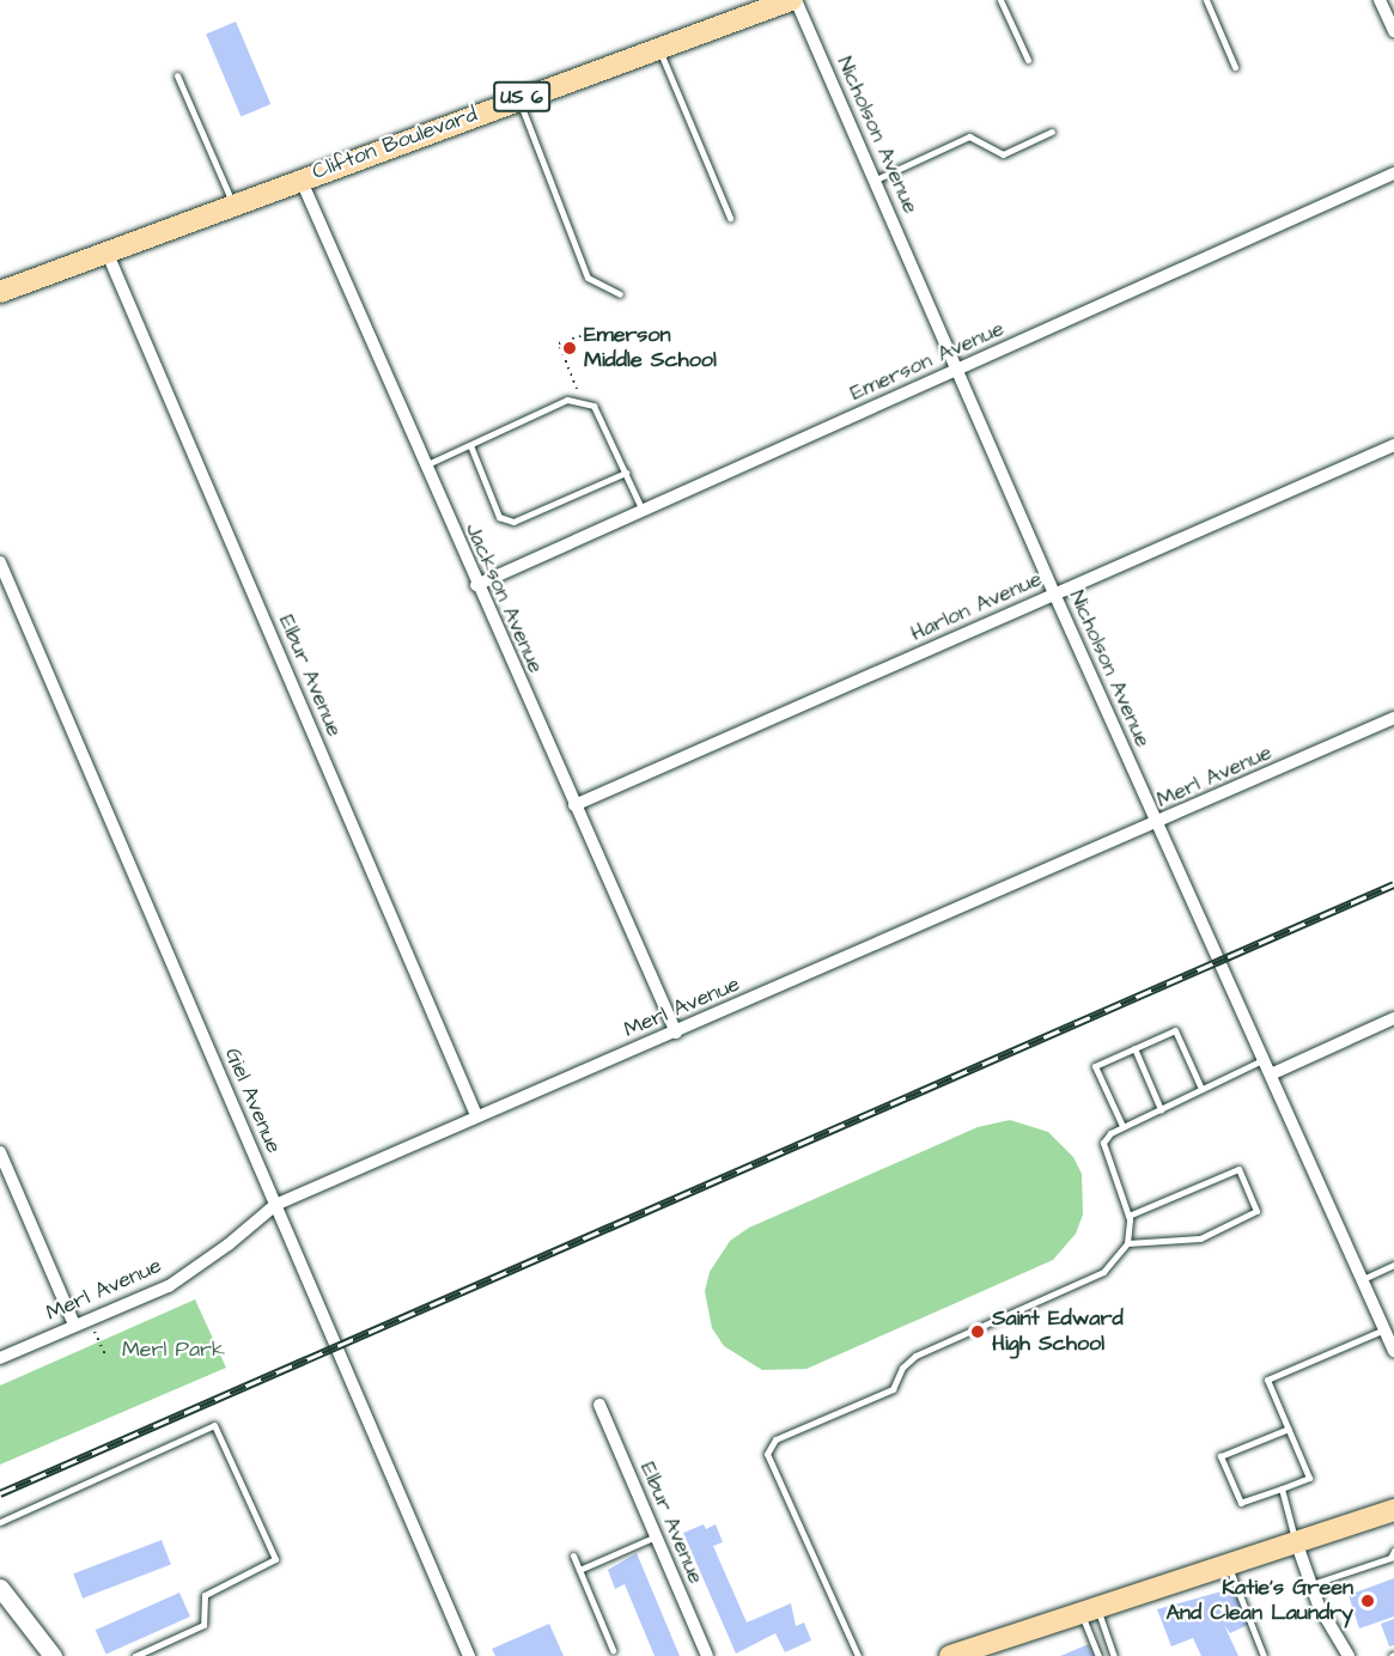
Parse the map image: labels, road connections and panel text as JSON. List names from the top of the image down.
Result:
{
  "streets": {
    "main road": ["US 6", "Clifton Boulevard"],
    "street": [
      "Nicholson Avenue",
      "Emerson Avenue",
      "Jackson Avenue",
      "Harlon Avenue",
      "Elbur Avenue",
      "Merl Avenue",
      "Giel Avenue"
    ]
  },
  "crossings": [
    ["Nicholson Avenue", "Clifton Boulevard"],
    ["Nicholson Avenue", "Emerson Avenue"],
    ["Nicholson Avenue", "Harlon Avenue"],
    ["Nicholson Avenue", "Merl Avenue"],
    ["Clifton Boulevard", "Jackson Avenue"],
    ["Clifton Boulevard", "Elbur Avenue"],
    ["Emerson Avenue", "Jackson Avenue"],
    ["Jackson Avenue", "Harlon Avenue"],
    ["Jackson Avenue", "Merl Avenue"],
    ["Elbur Avenue", "Merl Avenue"],
    ["Merl Avenue", "Giel Avenue"]
  ],
  "parks": ["Merl Park"],
  "places": ["Emerson Middle School", "Saint Edward High School", "Katie's Green And Clean Laundry"]
}
